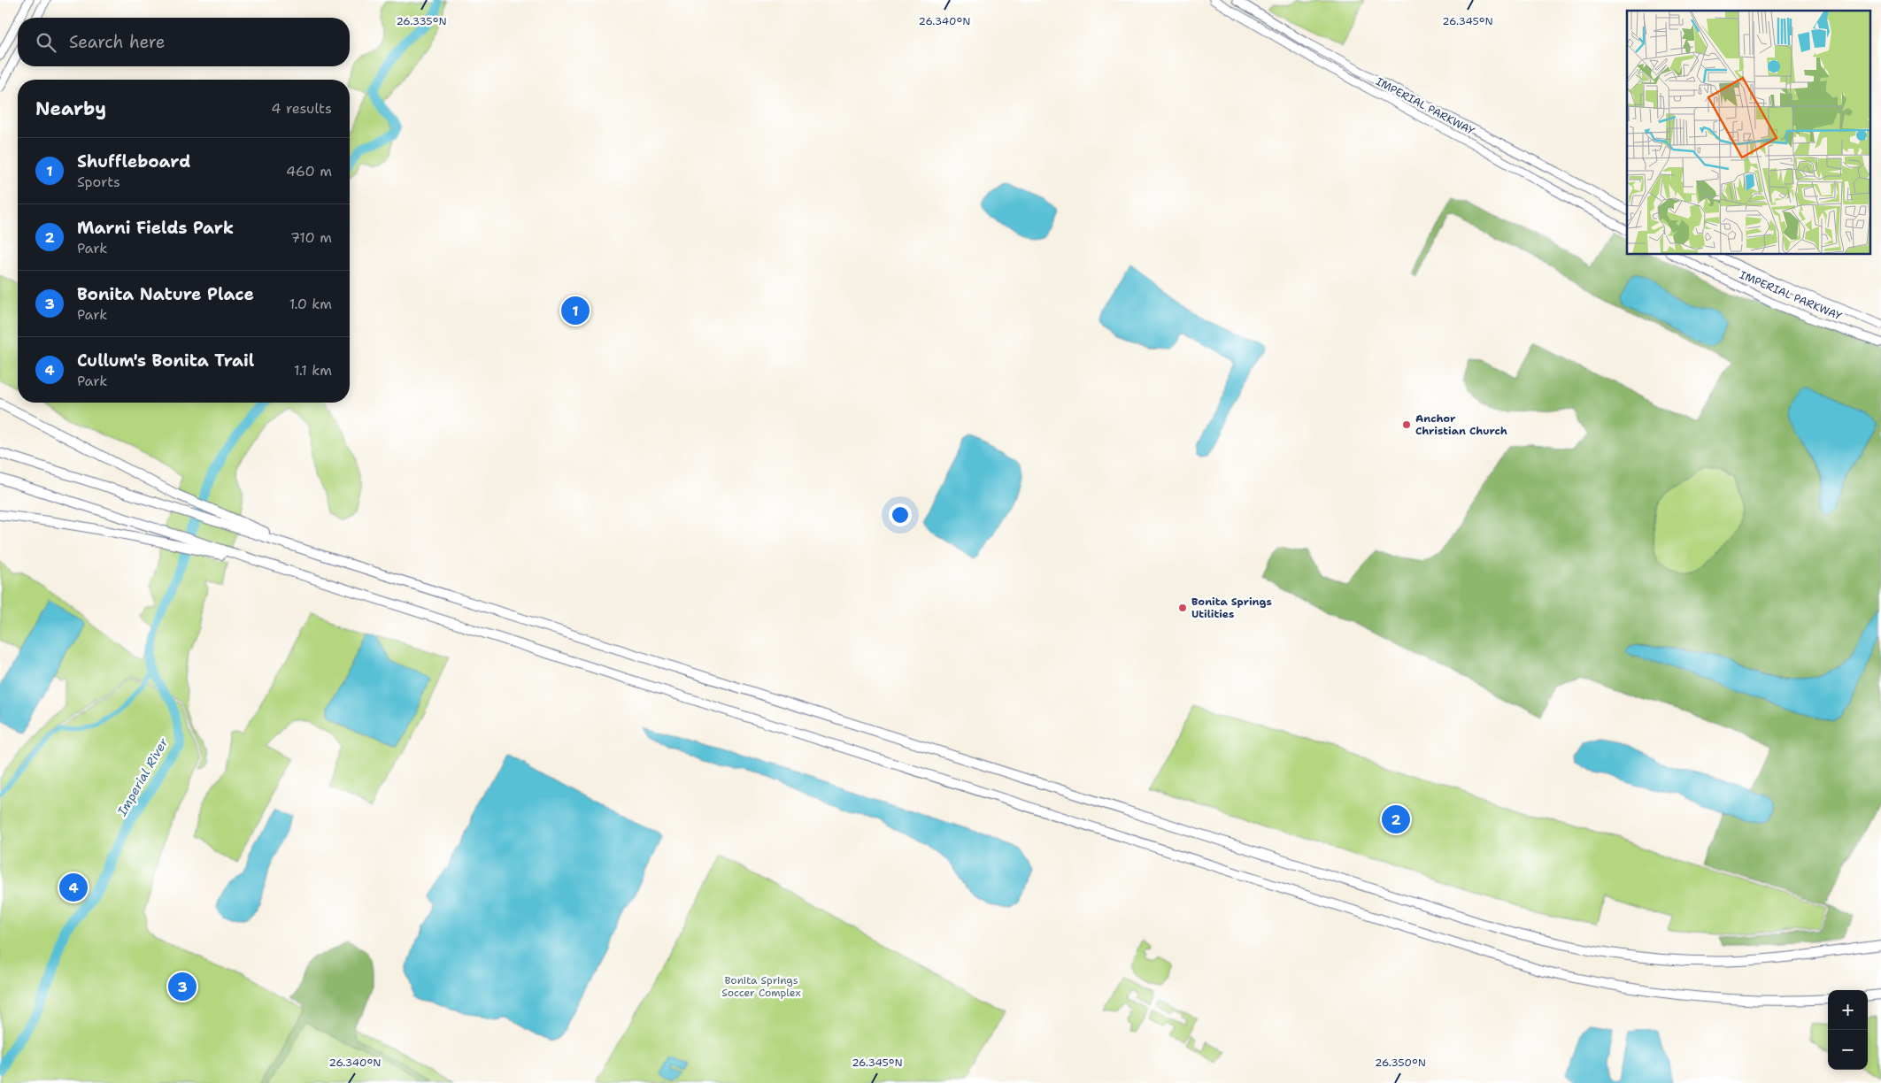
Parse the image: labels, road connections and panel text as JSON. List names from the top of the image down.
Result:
{
  "streets": {
    "main road": ["IMPERIAL PARKWAY"]
  },
  "water": ["Imperial River"],
  "parks": ["Bonita Springs Soccer Complex"],
  "places": ["Anchor Christian Church", "Bonita Springs Utilities"],
  "page": {
    "search": "Search here",
    "heading": ["Nearby", "4 results"],
    "list": [
      {
        "mark": "1",
        "name": "Shuffleboard",
        "note": "Sports",
        "value": "460 m"
      },
      {
        "mark": "2",
        "name": "Marni Fields Park",
        "note": "Park",
        "value": "710 m"
      },
      {
        "mark": "3",
        "name": "Bonita Nature Place",
        "note": "Park",
        "value": "1.0 km"
      },
      {
        "mark": "4",
        "name": "Cullum's Bonita Trail",
        "note": "Park",
        "value": "1.1 km"
      }
    ],
    "pins": [
      "1",
      "2",
      "4",
      "3"
    ],
    "map_buttons": ["+", "−"]
  },
  "coordinates": [
    "26.335°N",
    "26.340°N",
    "26.345°N",
    "26.350°N"
  ]
}
